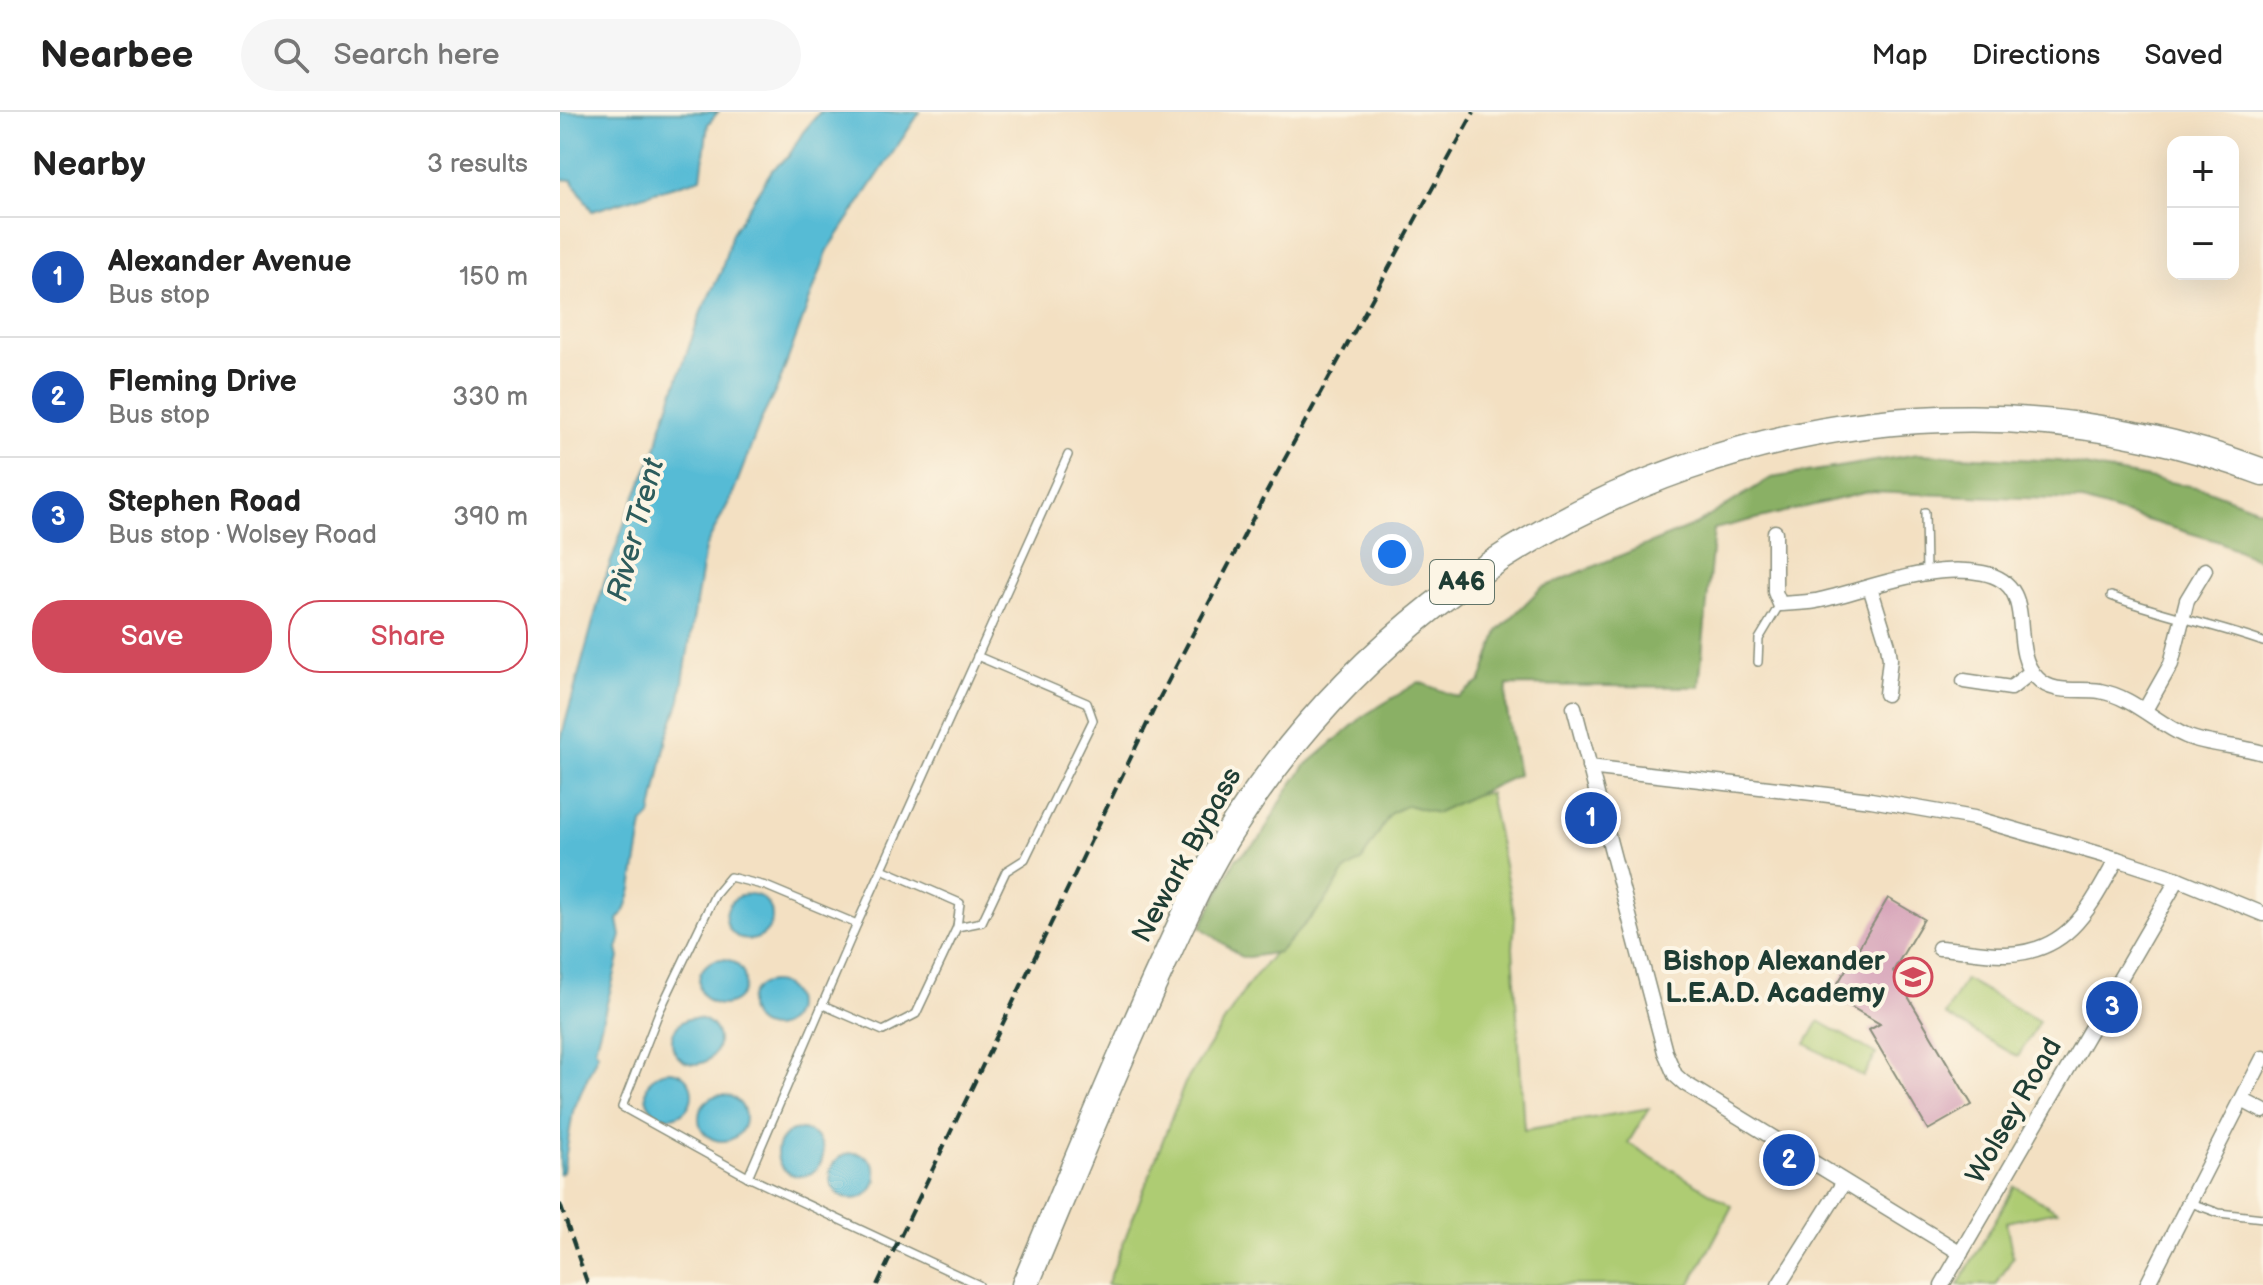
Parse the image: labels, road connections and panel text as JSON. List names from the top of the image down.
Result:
{
  "streets": {
    "highway": ["A46", "Newark Bypass"],
    "street": ["Wolsey Road"]
  },
  "water": ["River Trent"],
  "places": {
    "school or university": ["Bishop Alexander L.E.A.D. Academy"]
  },
  "page": {
    "header": "Nearbee",
    "search": "Search here",
    "nav": ["Map", "Directions", "Saved"],
    "heading": ["Nearby", "3 results"],
    "map_buttons": ["+", "−"],
    "list": [
      {
        "mark": "1",
        "name": "Alexander Avenue",
        "note": "Bus stop",
        "value": "150 m"
      },
      {
        "mark": "2",
        "name": "Fleming Drive",
        "note": "Bus stop",
        "value": "330 m"
      },
      {
        "mark": "3",
        "name": "Stephen Road",
        "note": "Bus stop · Wolsey Road",
        "value": "390 m"
      }
    ],
    "buttons": ["Save", "Share"],
    "pins": ["1", "3", "2"]
  }
}
